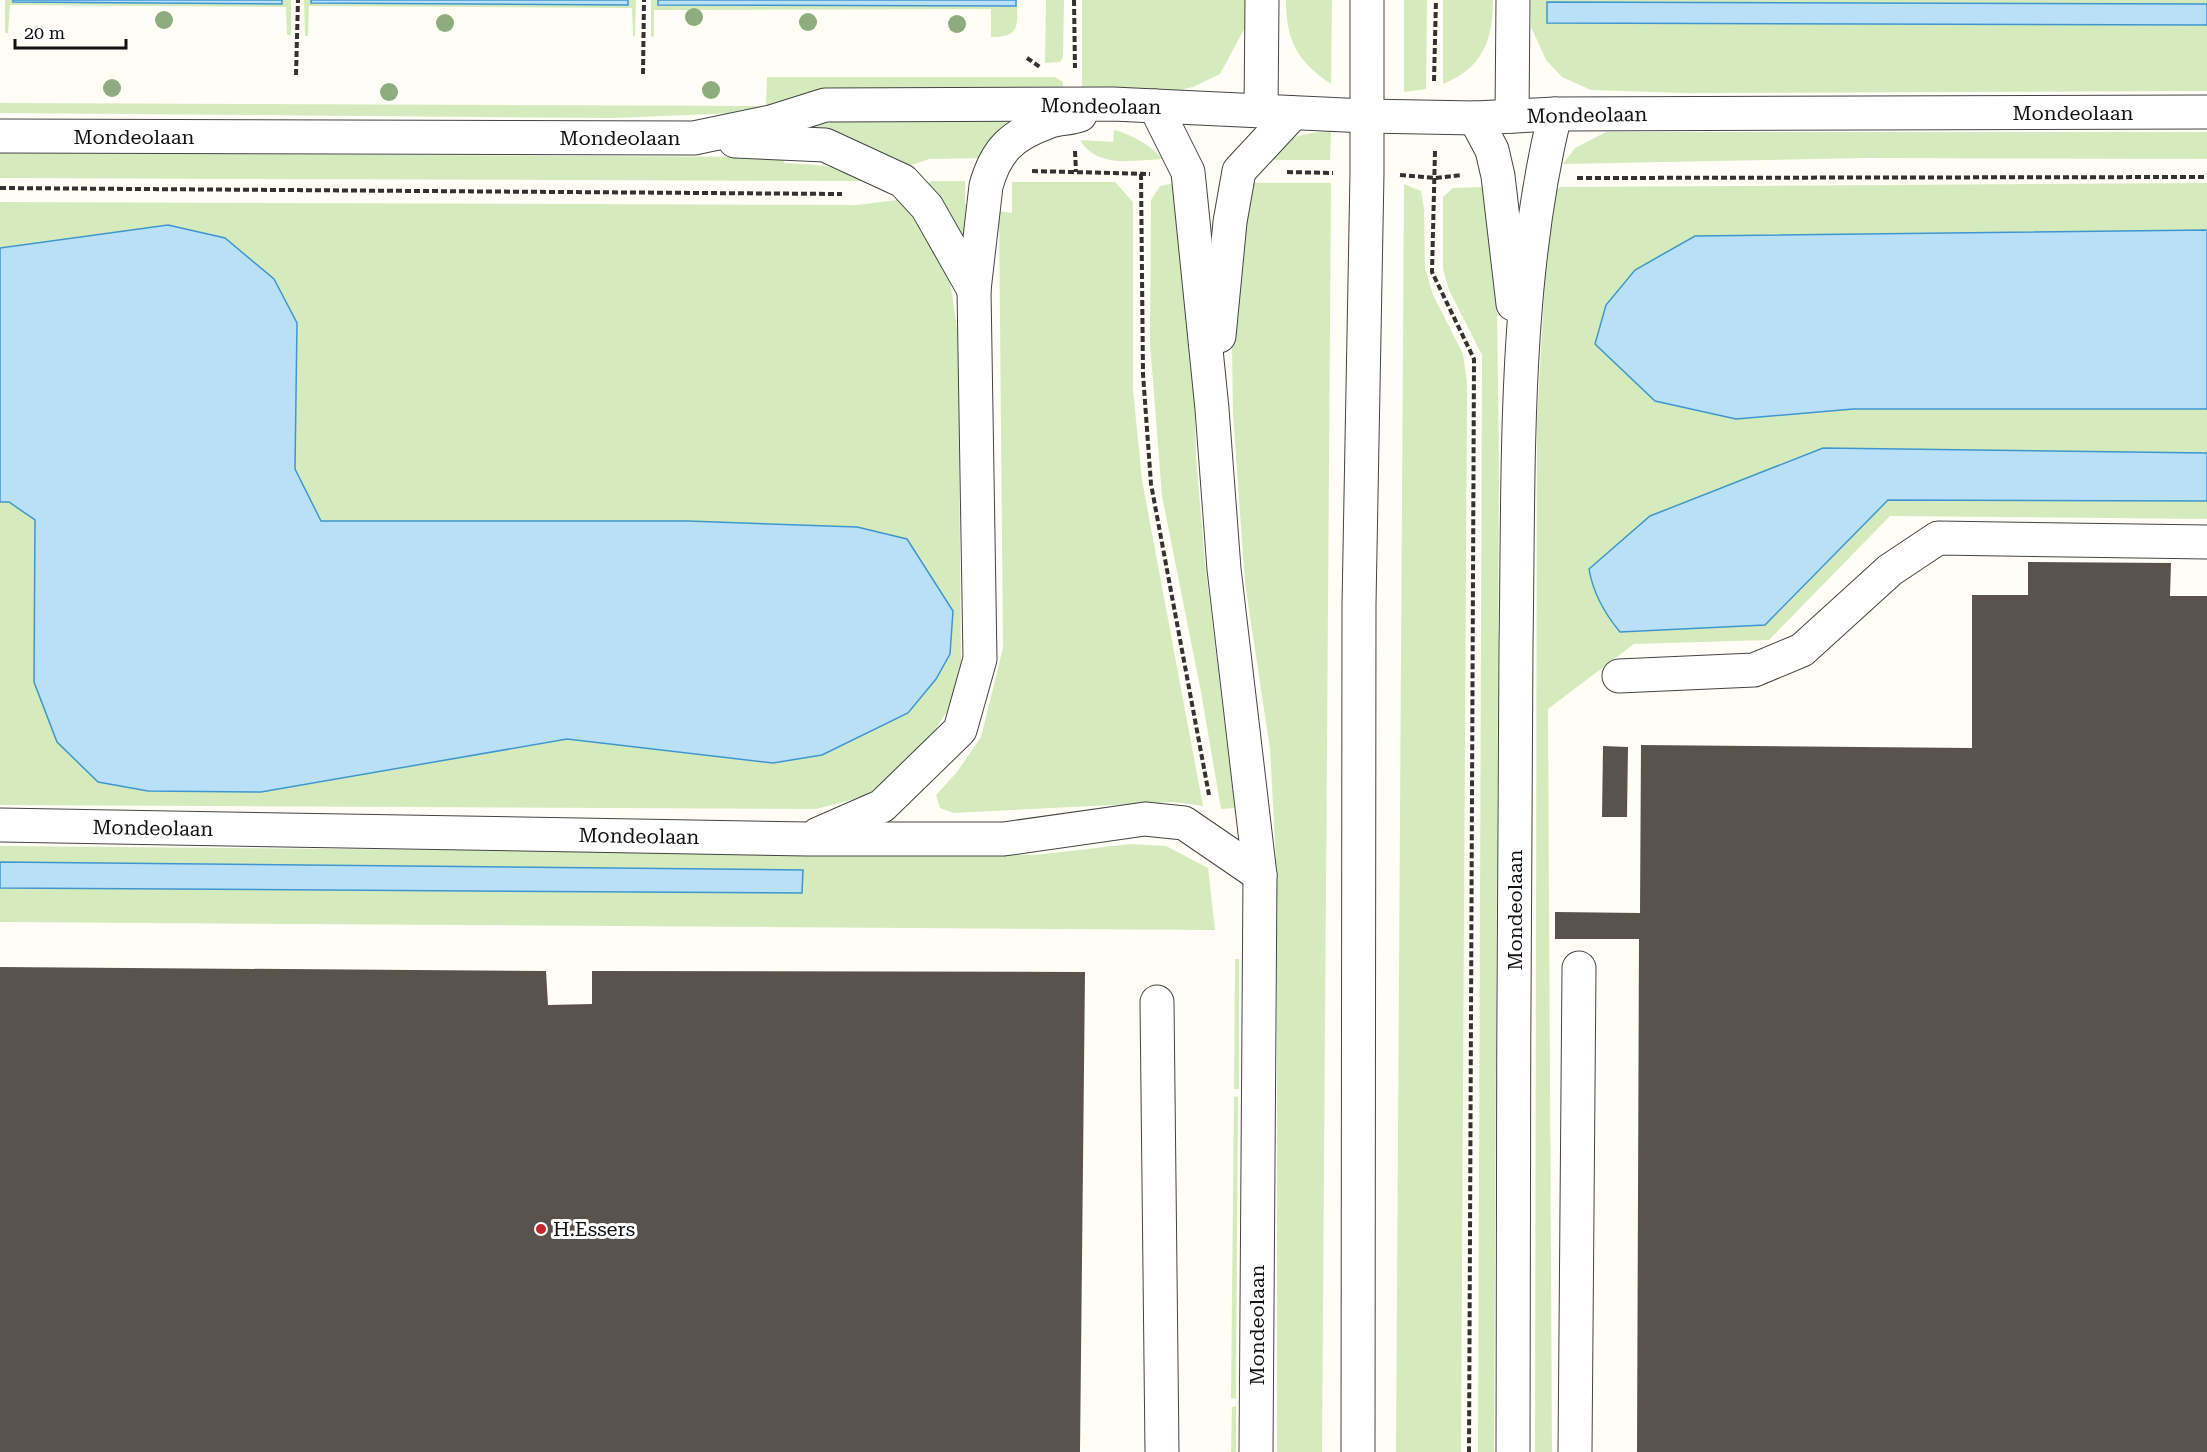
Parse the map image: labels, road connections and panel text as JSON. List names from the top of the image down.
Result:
{
  "streets": {
    "street": ["Mondeolaan"]
  },
  "places": ["H.Essers"],
  "scale_bar": "20 m"
}
